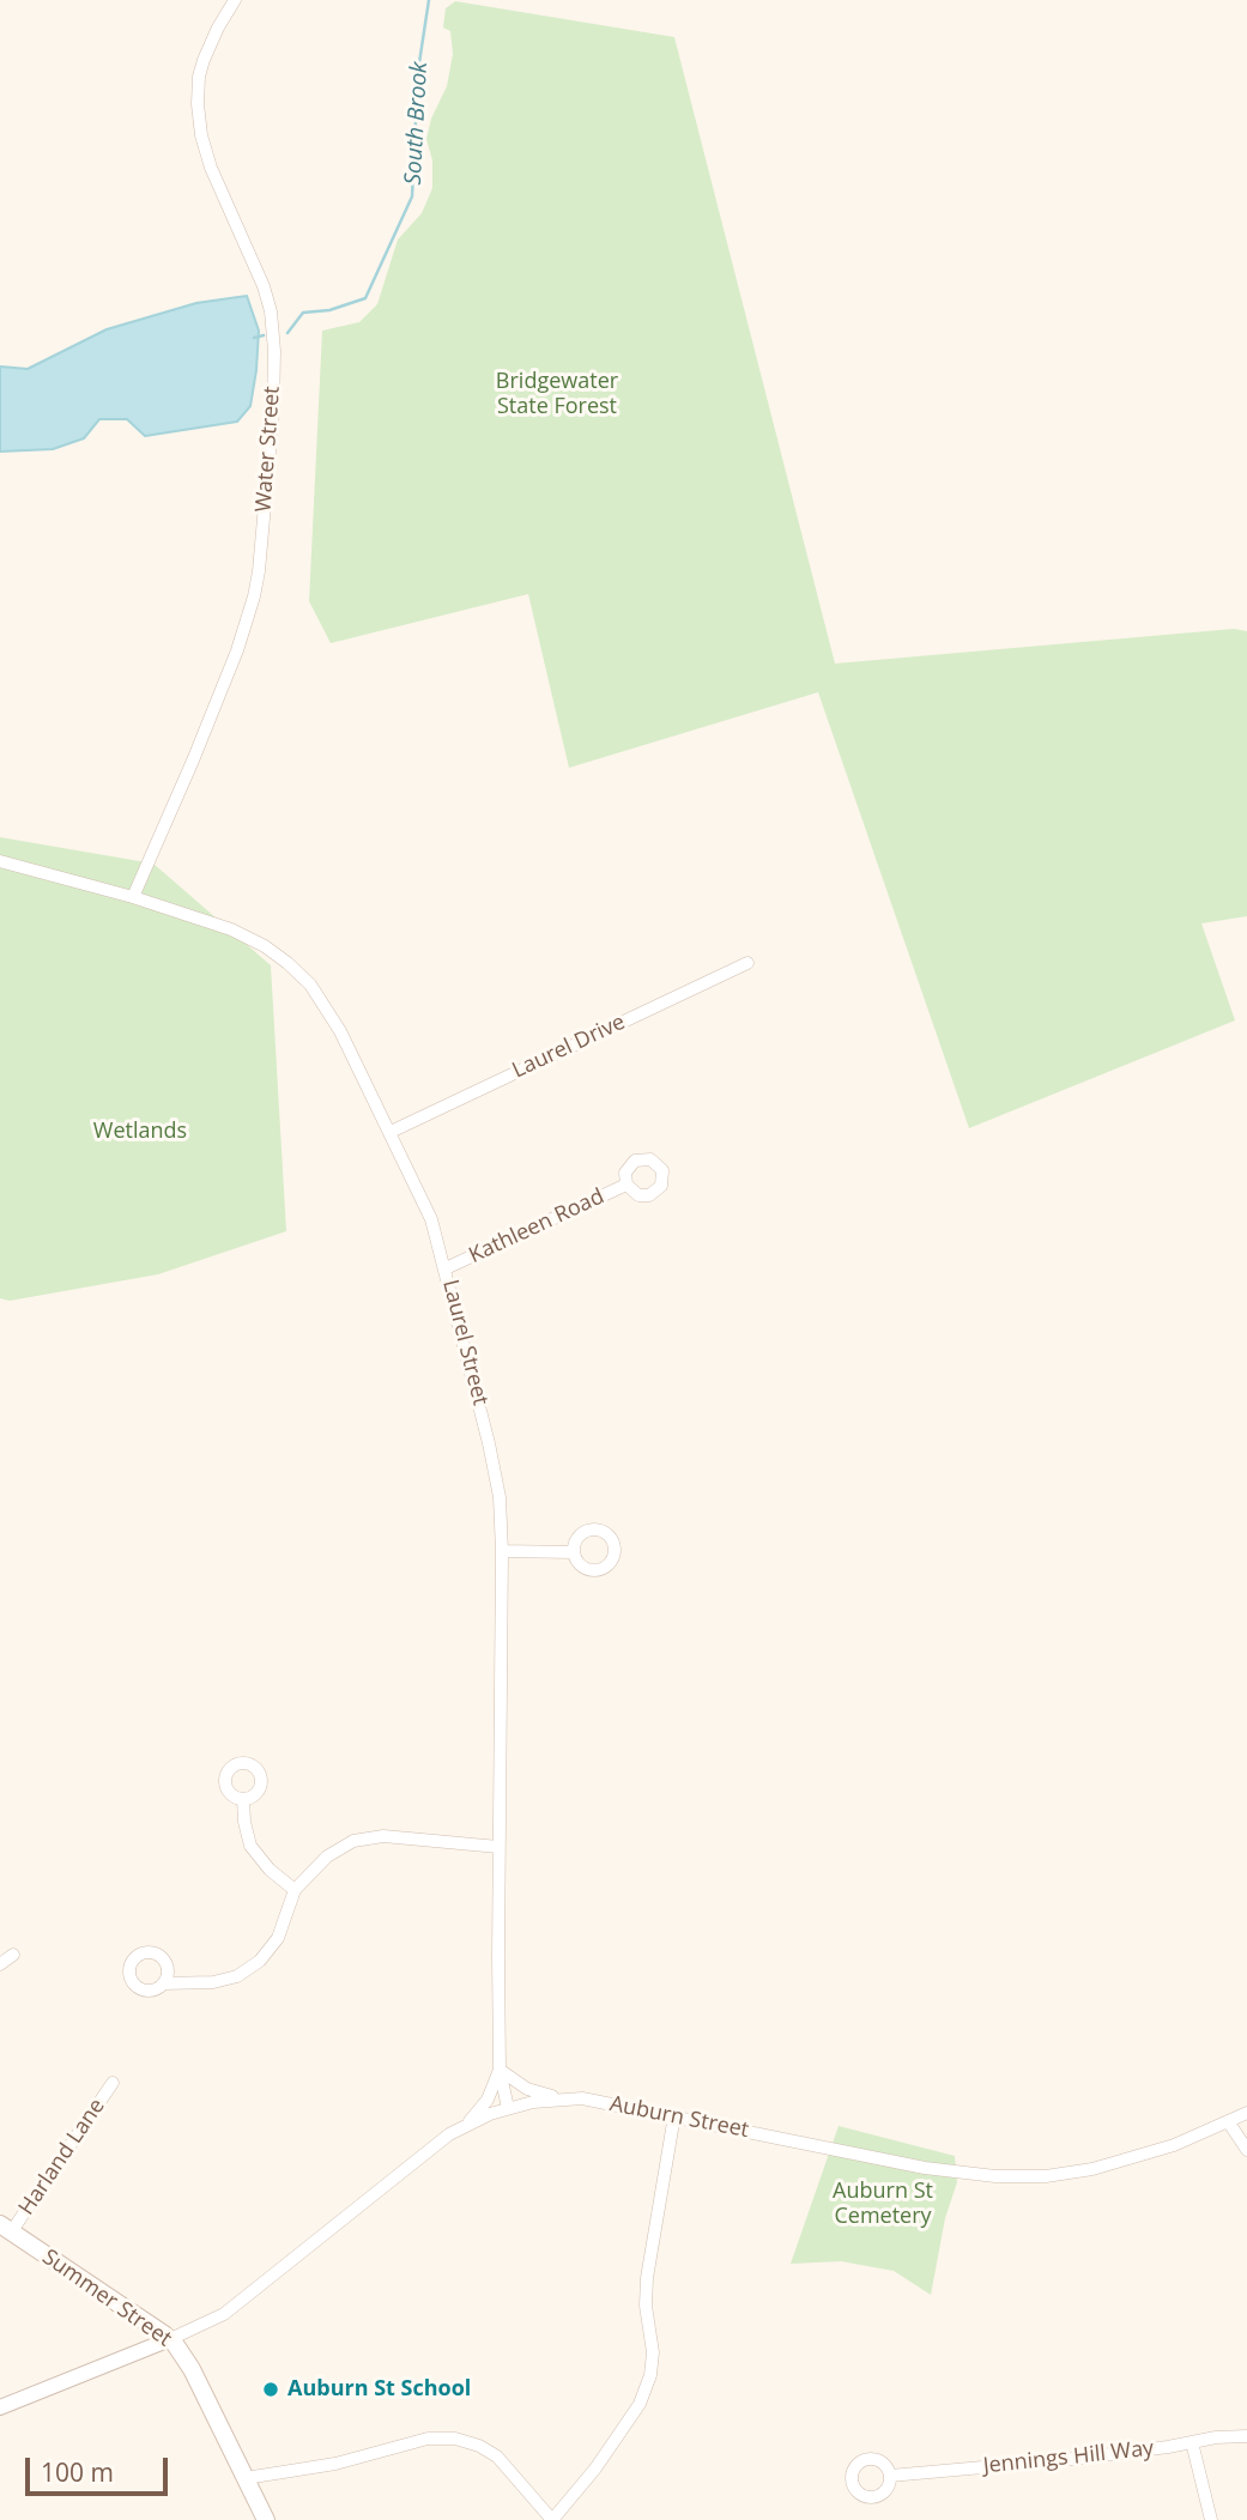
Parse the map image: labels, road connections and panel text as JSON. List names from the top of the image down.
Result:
{
  "streets": {
    "main road": ["Summer Street"],
    "street": [
      "Water Street",
      "Laurel Drive",
      "Kathleen Road",
      "Laurel Street",
      "Auburn Street",
      "Harland Lane",
      "Jennings Hill Way"
    ]
  },
  "crossings": [
    ["Water Street", "Laurel Street"],
    ["Laurel Drive", "Laurel Street"],
    ["Kathleen Road", "Laurel Street"],
    ["Laurel Street", "Auburn Street"],
    ["Auburn Street", "Summer Street"],
    ["Harland Lane", "Summer Street"]
  ],
  "water": ["South Brook"],
  "parks": ["Bridgewater State Forest", "Wetlands", "Auburn St Cemetery"],
  "places": ["Auburn St School"],
  "scale_bar": "100 m"
}
